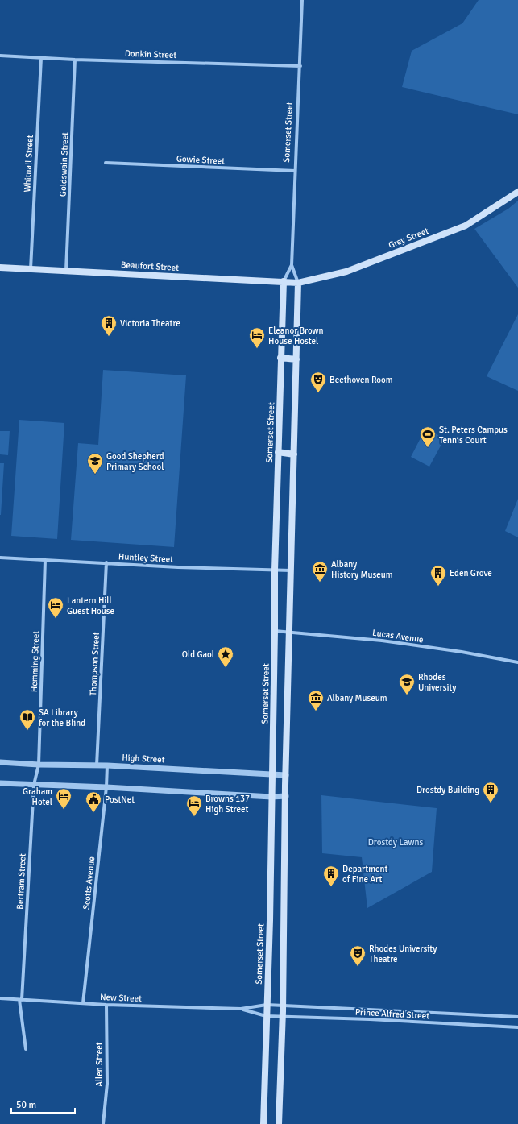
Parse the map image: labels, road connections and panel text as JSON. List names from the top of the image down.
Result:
{
  "streets": {
    "main road": ["Somerset Street", "Grey Street", "Beaufort Street"],
    "street": [
      "Donkin Street",
      "Gowie Street",
      "Whitnall Street",
      "Goldswain Street",
      "Huntley Street",
      "Lucas Avenue",
      "Hemming Street",
      "Thompson Street",
      "High Street",
      "Bertram Street",
      "Scotts Avenue",
      "New Street",
      "Prince Alfred Street",
      "Allen Street"
    ]
  },
  "crossings": [
    ["Donkin Street", "Somerset Street"],
    ["Donkin Street", "Whitnall Street"],
    ["Donkin Street", "Goldswain Street"],
    ["Somerset Street", "Gowie Street"],
    ["Somerset Street", "Grey Street"],
    ["Somerset Street", "Beaufort Street"],
    ["Somerset Street", "Huntley Street"],
    ["Somerset Street", "Lucas Avenue"],
    ["Somerset Street", "High Street"],
    ["Somerset Street", "New Street"],
    ["Somerset Street", "Prince Alfred Street"],
    ["Whitnall Street", "Beaufort Street"],
    ["Goldswain Street", "Beaufort Street"],
    ["Grey Street", "Beaufort Street"],
    ["Huntley Street", "Hemming Street"],
    ["Huntley Street", "Thompson Street"],
    ["Hemming Street", "High Street"],
    ["Hemming Street", "Bertram Street"],
    ["Thompson Street", "High Street"],
    ["High Street", "Bertram Street"],
    ["High Street", "Scotts Avenue"],
    ["Bertram Street", "New Street"],
    ["Scotts Avenue", "New Street"],
    ["New Street", "Prince Alfred Street"],
    ["New Street", "Allen Street"]
  ],
  "parks": ["Drostdy Lawns"],
  "places": {
    "building": [
      "Victoria Theatre",
      "Eden Grove",
      "Drostdy Building",
      "Department of Fine Art"
    ],
    "hotel": [
      "Eleanor Brown House Hostel",
      "Lantern Hill Guest House",
      "Graham Hotel",
      "Browns 137 High Street"
    ],
    "theatre": ["Beethoven Room", "Rhodes University Theatre"],
    "sports": ["St. Peters Campus Tennis Court"],
    "school or university": ["Good Shepherd Primary School", "Rhodes University"],
    "museum": ["Albany History Museum", "Albany Museum"],
    "place": ["Old Gaol"],
    "library": ["SA Library for the Blind"],
    "public building": ["PostNet"]
  },
  "scale_bar": "50 m"
}
